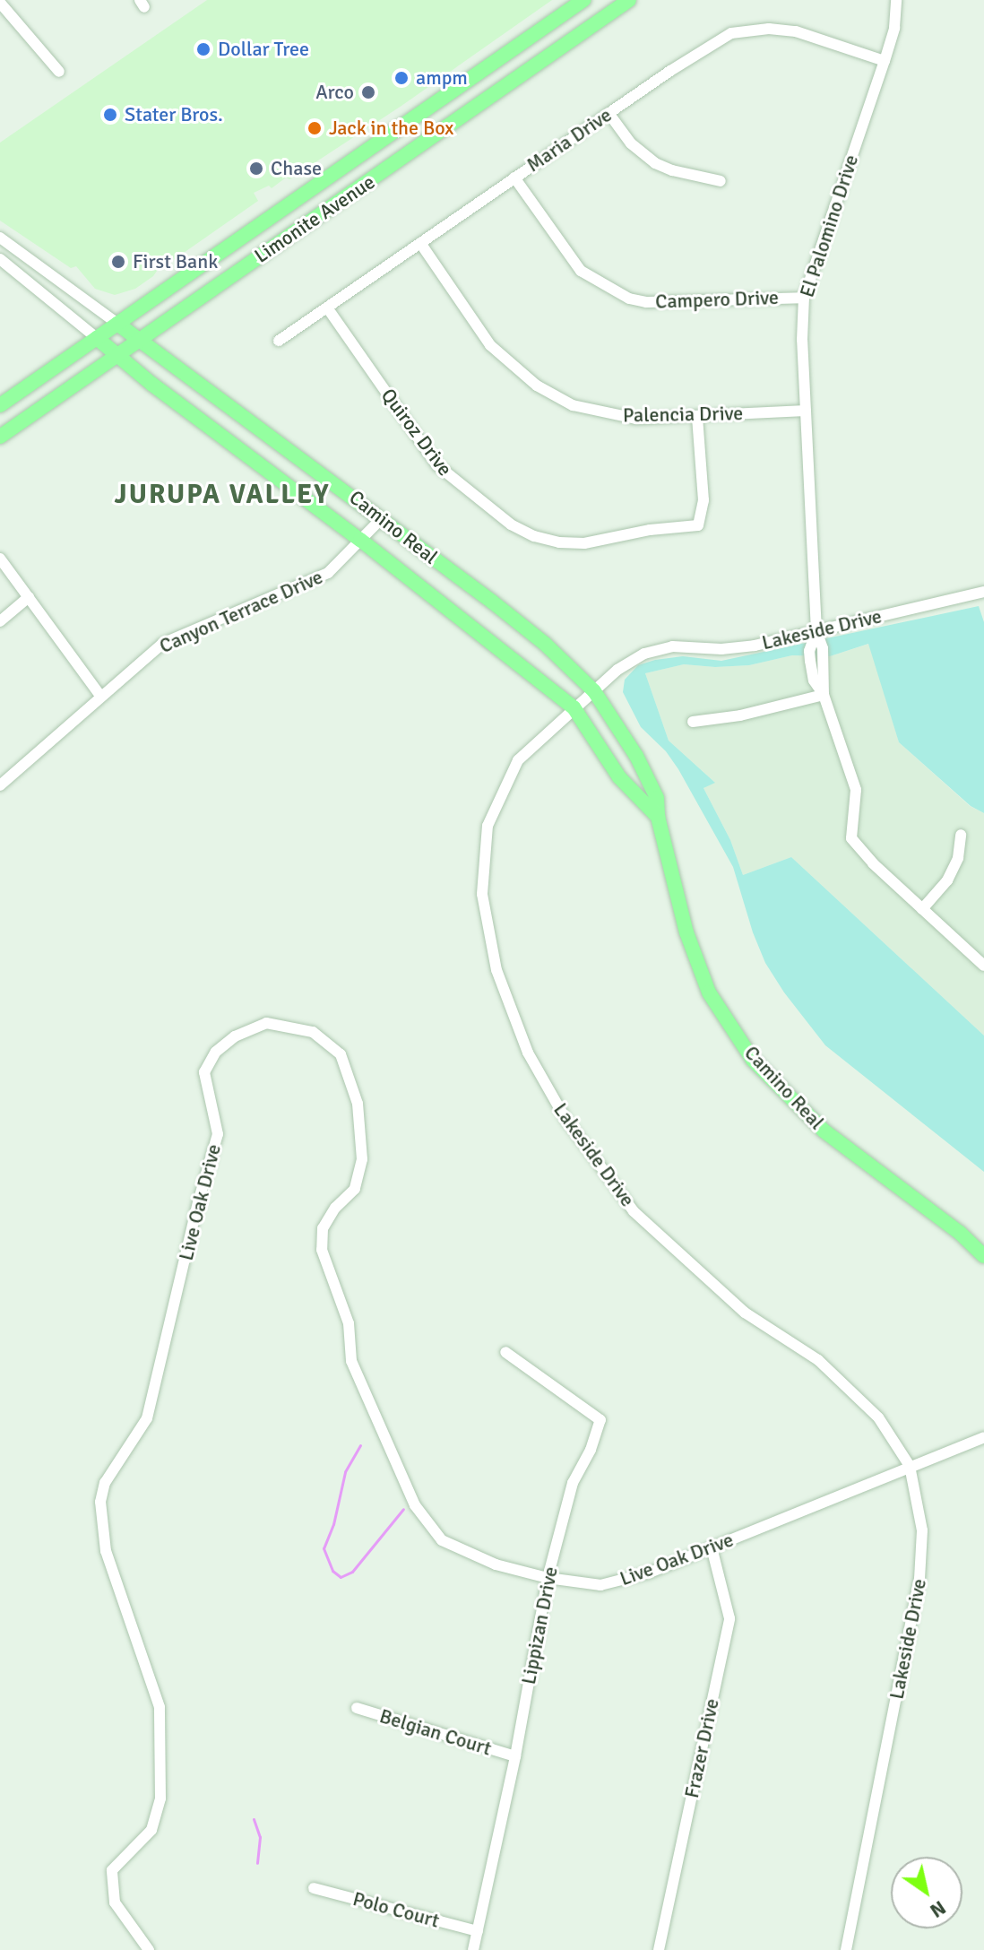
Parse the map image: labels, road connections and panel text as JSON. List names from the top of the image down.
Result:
{
  "streets": {
    "main road": ["Limonite Avenue", "Camino Real"],
    "street": [
      "Maria Drive",
      "El Palomino Drive",
      "Campero Drive",
      "Palencia Drive",
      "Quiroz Drive",
      "Canyon Terrace Drive",
      "Lakeside Drive",
      "Live Oak Drive",
      "Lippizan Drive",
      "Belgian Court",
      "Frazer Drive",
      "Polo Court"
    ]
  },
  "crossings": [
    ["Maria Drive", "El Palomino Drive"],
    ["Maria Drive", "Campero Drive"],
    ["Maria Drive", "Palencia Drive"],
    ["Maria Drive", "Quiroz Drive"],
    ["Limonite Avenue", "Camino Real"],
    ["El Palomino Drive", "Campero Drive"],
    ["El Palomino Drive", "Palencia Drive"],
    ["El Palomino Drive", "Lakeside Drive"],
    ["Palencia Drive", "Quiroz Drive"],
    ["Camino Real", "Canyon Terrace Drive"],
    ["Camino Real", "Lakeside Drive"],
    ["Lakeside Drive", "Live Oak Drive"],
    ["Live Oak Drive", "Lippizan Drive"],
    ["Live Oak Drive", "Frazer Drive"],
    ["Lippizan Drive", "Belgian Court"],
    ["Lippizan Drive", "Polo Court"]
  ],
  "districts": ["JURUPA VALLEY"],
  "places": [
    "Dollar Tree",
    "ampm",
    "Arco",
    "Stater Bros.",
    "Jack in the Box",
    "Chase",
    "First Bank"
  ],
  "north": "bottom right"
}
